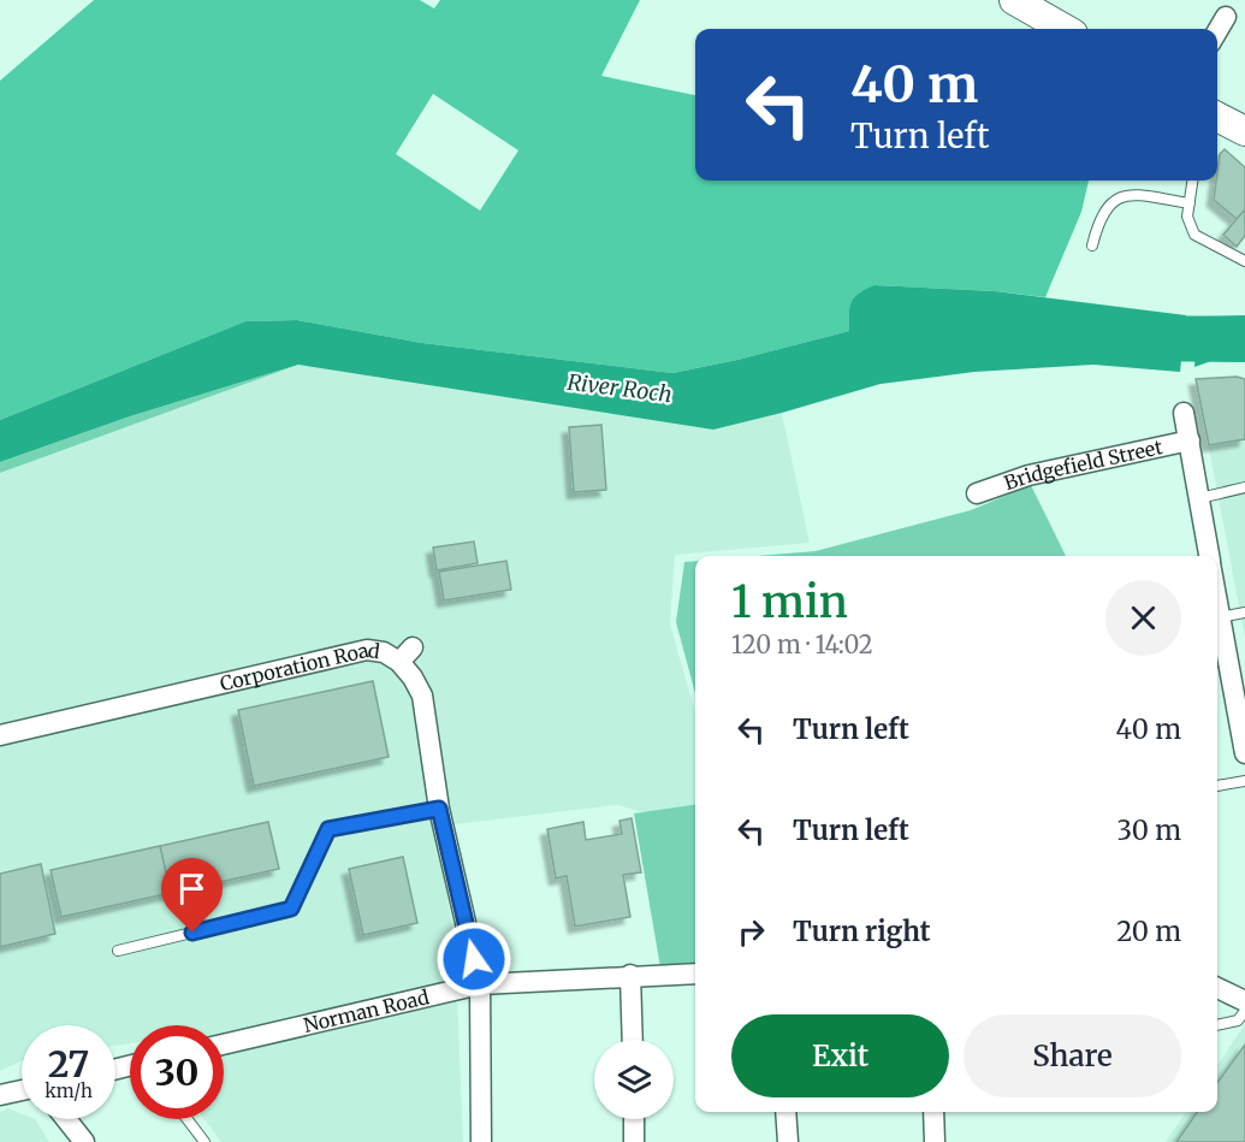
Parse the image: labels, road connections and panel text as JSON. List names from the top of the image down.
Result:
{
  "streets": {
    "street": ["Bridgefield Street", "Corporation Road", "Norman Road"]
  },
  "crossings": [
    ["Corporation Road", "Norman Road"]
  ],
  "water": ["River Roch"],
  "page": {
    "turn": ["40 m", "Turn left"],
    "heading": ["1 min", "120 m · 14:02"],
    "list": [
      {
        "name": "Turn left",
        "value": "40 m"
      },
      {
        "name": "Turn left",
        "value": "30 m"
      },
      {
        "name": "Turn right",
        "value": "20 m"
      }
    ],
    "buttons": ["Exit", "Share"],
    "speed": "27 km/h",
    "limit": "30"
  }
}
